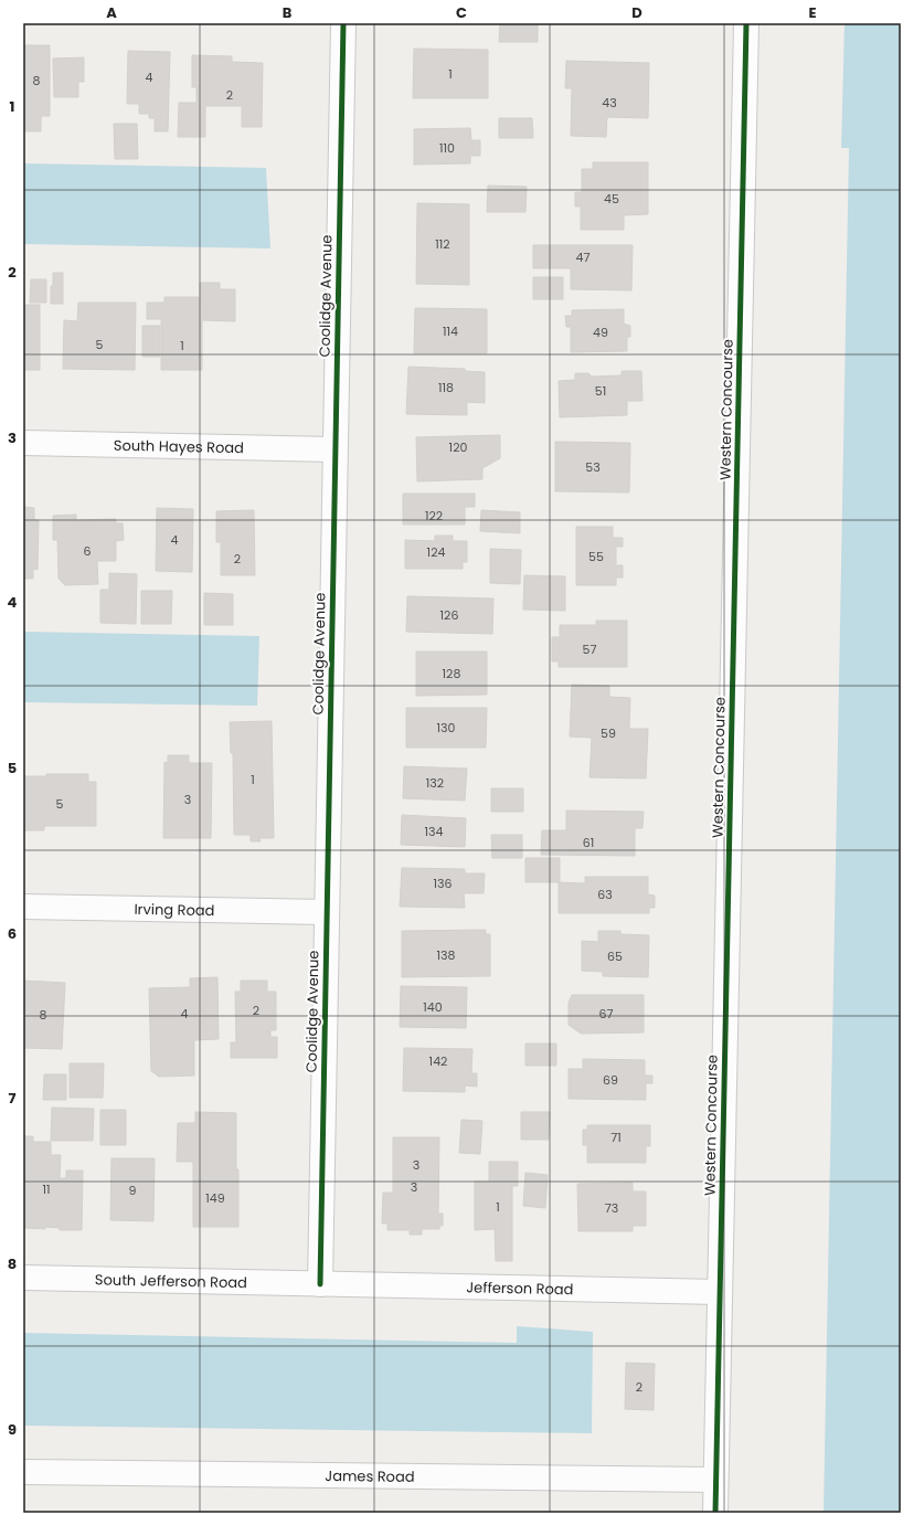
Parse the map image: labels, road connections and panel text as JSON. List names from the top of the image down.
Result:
{
  "streets": {
    "street": [
      "Coolidge Avenue",
      "Western Concourse",
      "South Hayes Road",
      "Irving Road",
      "South Jefferson Road",
      "Jefferson Road",
      "James Road"
    ]
  },
  "crossings": [
    ["Coolidge Avenue", "South Hayes Road"],
    ["Coolidge Avenue", "Irving Road"],
    ["Coolidge Avenue", "South Jefferson Road"],
    ["Coolidge Avenue", "Jefferson Road"],
    ["Western Concourse", "Jefferson Road"],
    ["Western Concourse", "James Road"],
    ["South Jefferson Road", "Jefferson Road"]
  ],
  "house_numbers": [
    "1",
    "4",
    "8",
    "2",
    "43",
    "110",
    "45",
    "112",
    "47",
    "114",
    "49",
    "5",
    "1",
    "118",
    "51",
    "120",
    "53",
    "122",
    "4",
    "6",
    "124",
    "55",
    "2",
    "126",
    "57",
    "128",
    "130",
    "59",
    "1",
    "132",
    "3",
    "5",
    "134",
    "61",
    "136",
    "63",
    "138",
    "65",
    "140",
    "2",
    "4",
    "67",
    "8",
    "142",
    "69",
    "71",
    "3",
    "3",
    "11",
    "9",
    "149",
    "1",
    "73",
    "2"
  ],
  "grid": {
    "columns": [
      "A",
      "B",
      "C",
      "D",
      "E"
    ],
    "rows": [
      "1",
      "2",
      "3",
      "4",
      "5",
      "6",
      "7",
      "8",
      "9"
    ]
  }
}
